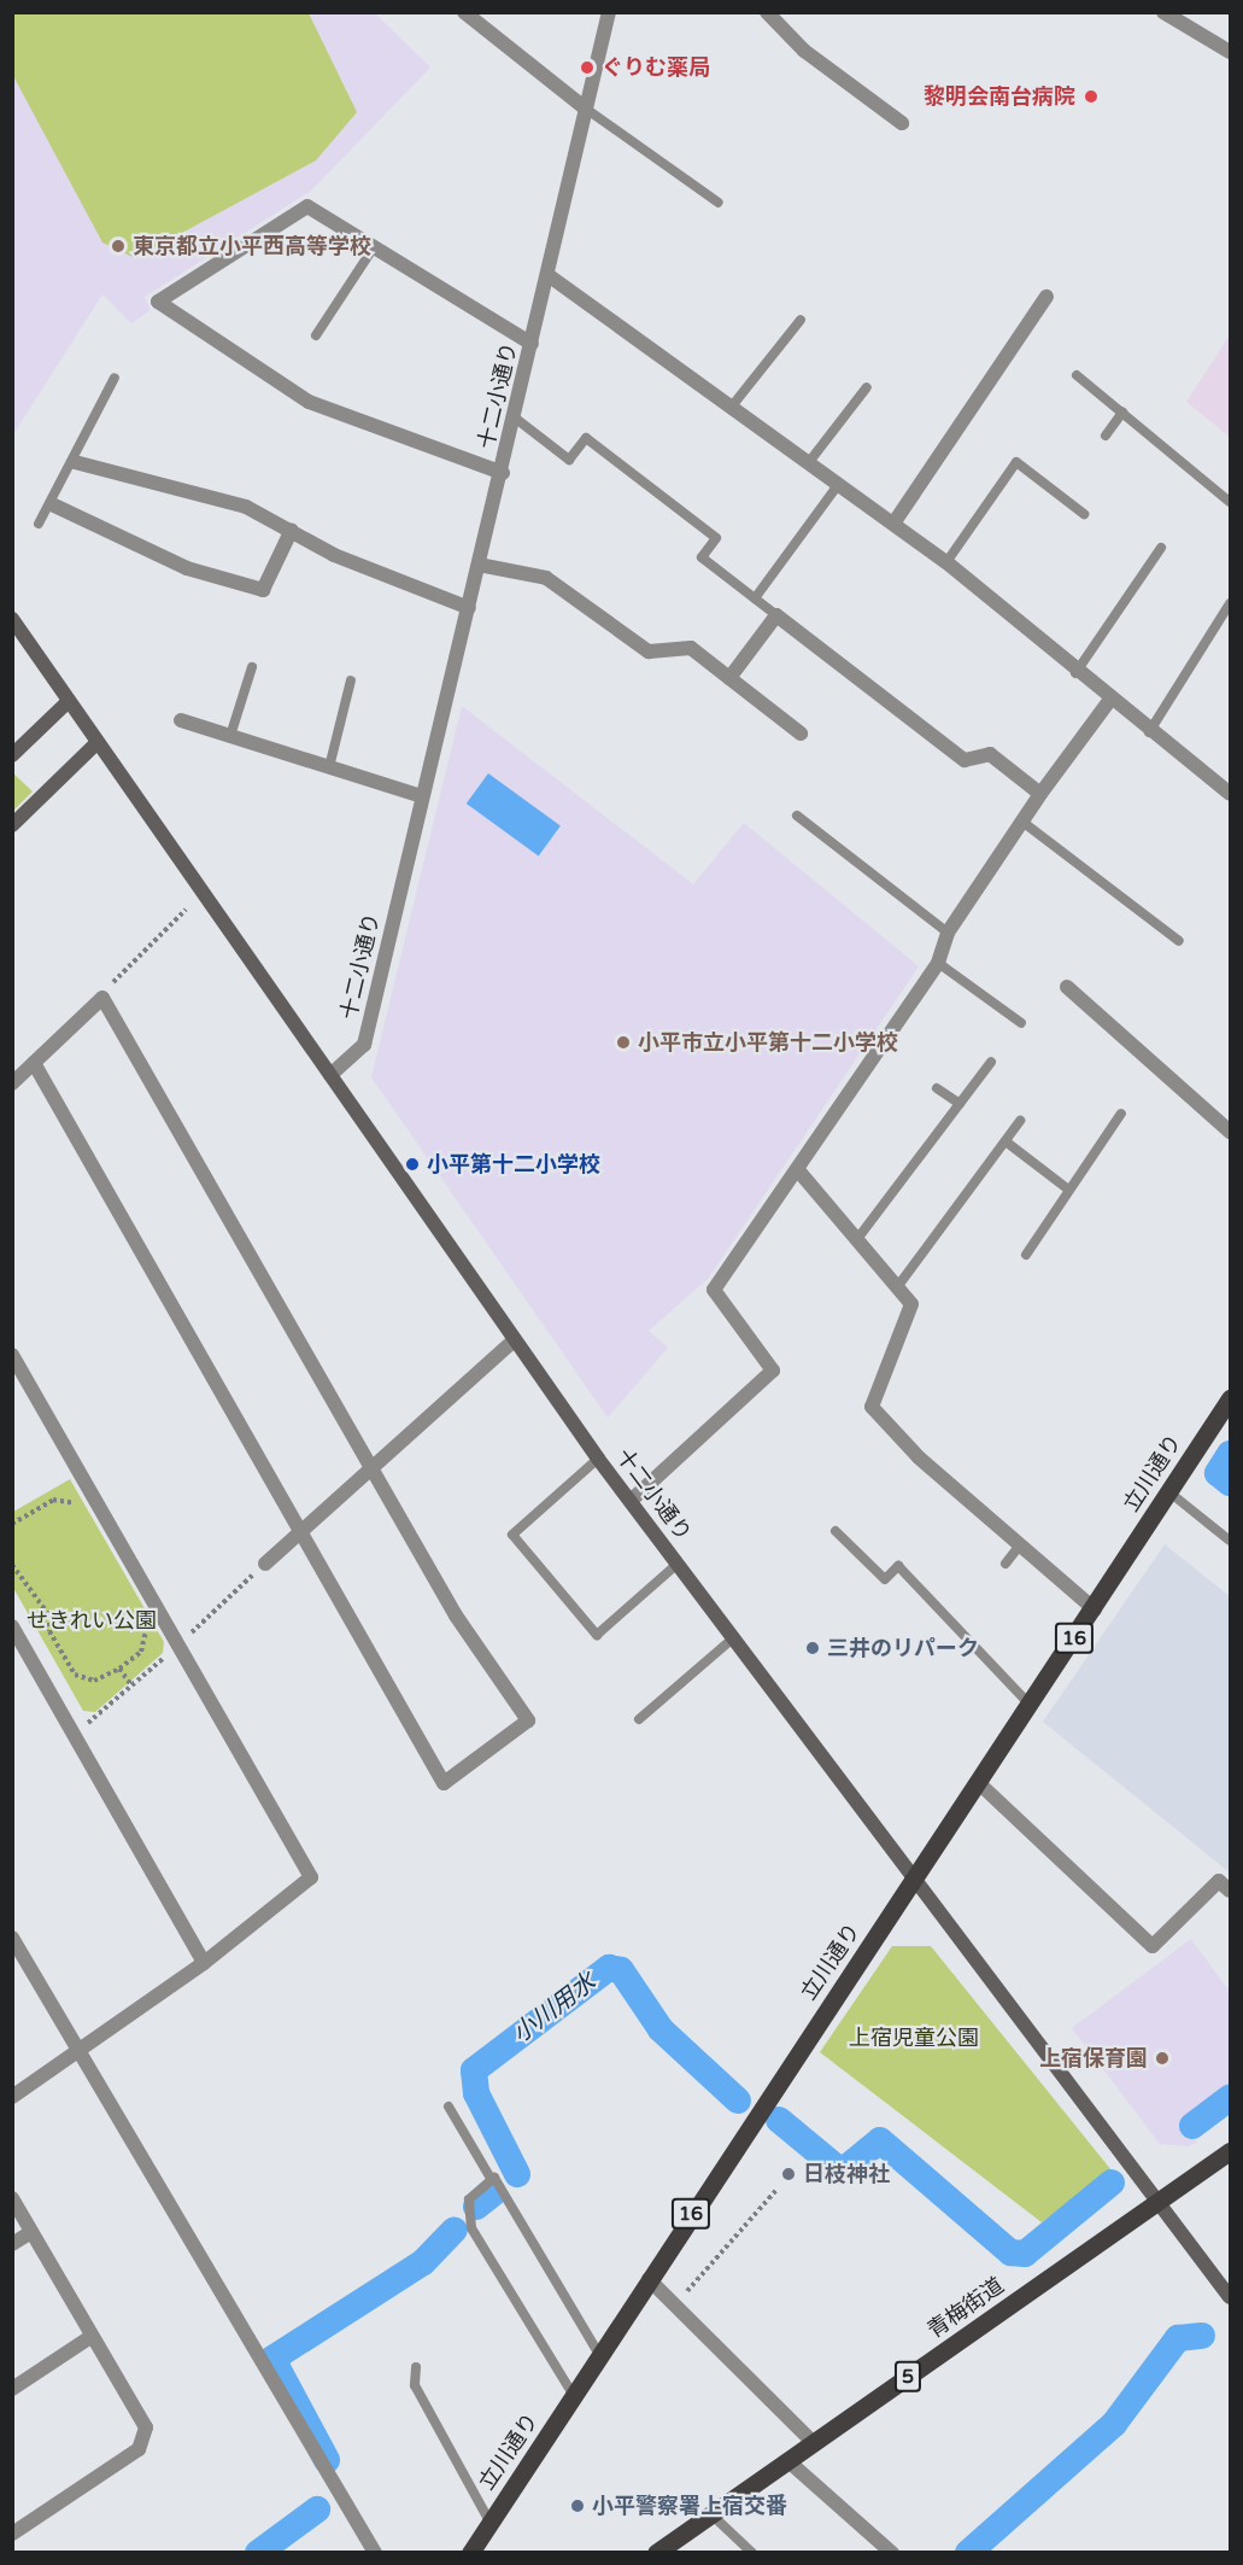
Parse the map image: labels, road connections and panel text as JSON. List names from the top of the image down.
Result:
{
  "streets": {
    "main road": [
      "立川通り",
      "16",
      "青梅街道",
      "5"
    ],
    "street": ["十二小通り"]
  },
  "crossings": [
    ["十二小通り", "立川通り"],
    ["十二小通り", "青梅街道"]
  ],
  "water": ["小川用水"],
  "parks": ["せきれい公園", "上宿児童公園"],
  "places": [
    "ぐりむ薬局",
    "黎明会南台病院",
    "東京都立小平西高等学校",
    "小平市立小平第十二小学校",
    "小平第十二小学校",
    "三井のリパーク",
    "上宿保育園",
    "日枝神社",
    "小平警察署上宿交番"
  ]
}
